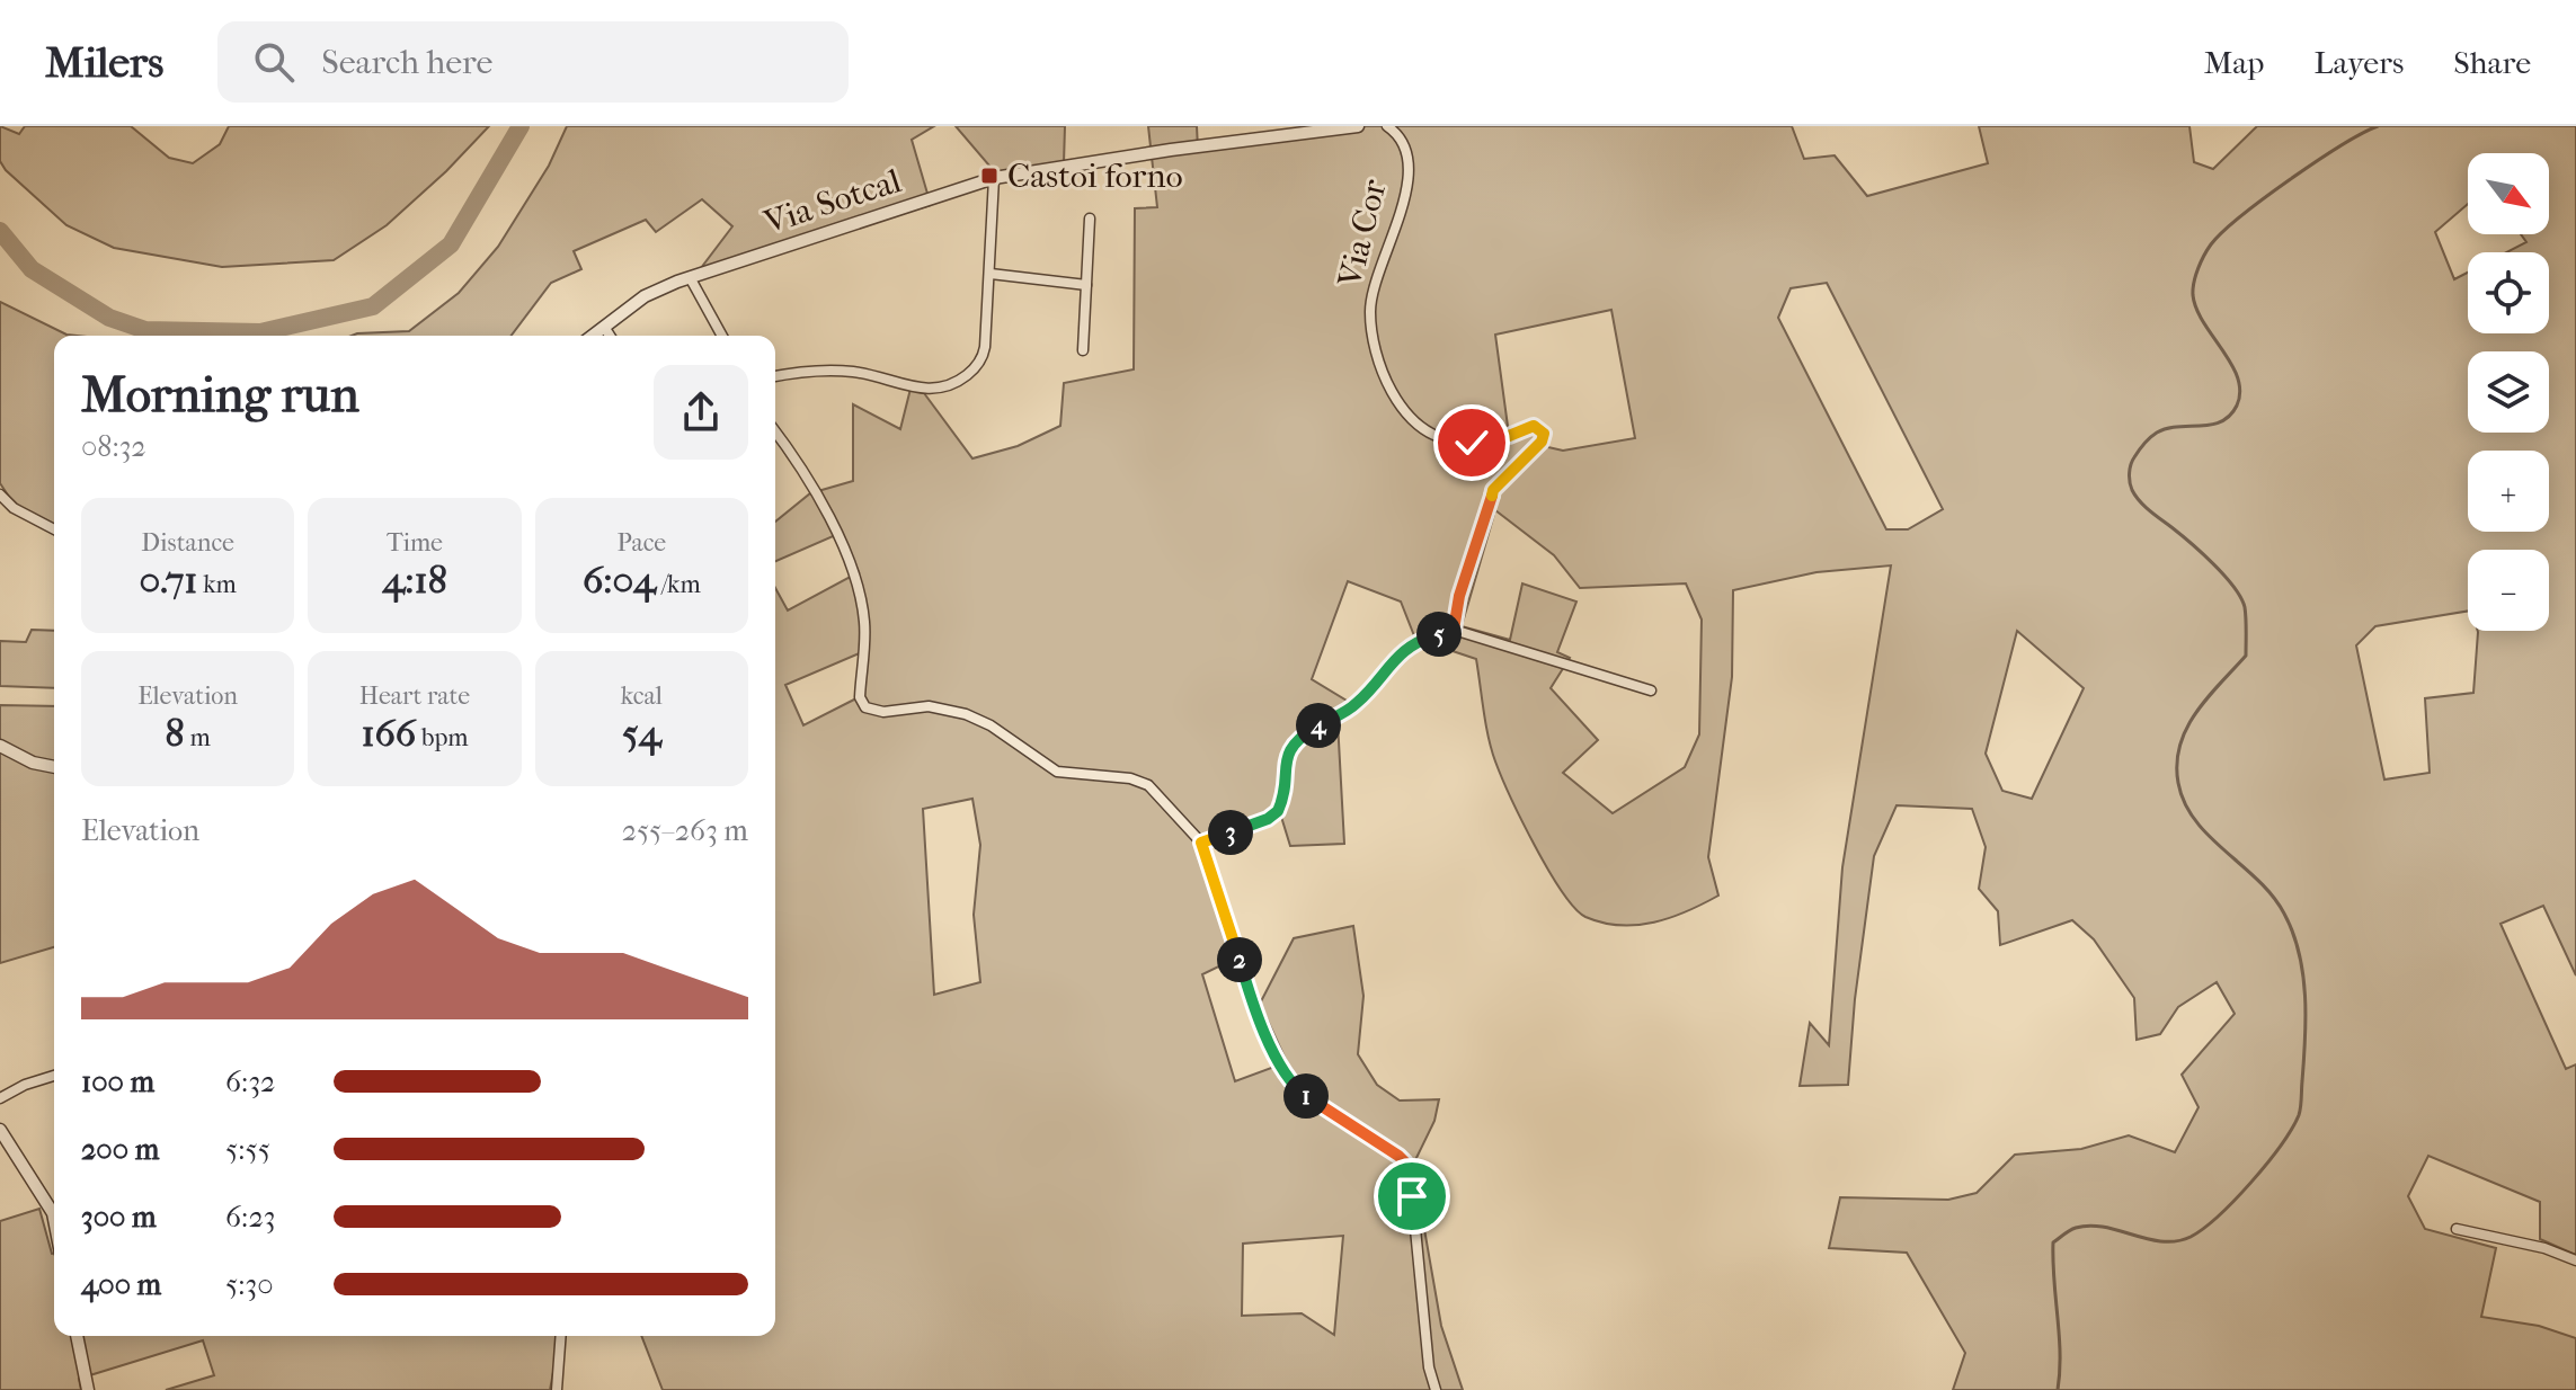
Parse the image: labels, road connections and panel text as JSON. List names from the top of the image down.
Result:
{
  "streets": {
    "street": ["Via Sotcal", "Via Cor"]
  },
  "places": {
    "transit": ["Castoi forno"]
  },
  "north": "bottom right",
  "page": {
    "header": "Milers",
    "search": "Search here",
    "nav": ["Map", "Layers", "Share"],
    "map_buttons": ["+", "−"],
    "heading": ["Morning run", "08:32"],
    "stats": [
      ["Distance", "0.71 km"],
      ["Time", "4:18"],
      ["Pace", "6:04 /km"],
      ["Elevation", "8 m"],
      ["Heart rate", "166 bpm"],
      ["kcal", "54"]
    ],
    "pins": [
      "5",
      "4",
      "3",
      "2",
      "1"
    ],
    "chart": ["Elevation", "255–263 m"],
    "list": [
      {
        "name": "100 m",
        "note": "6:32"
      },
      {
        "name": "200 m",
        "note": "5:55"
      },
      {
        "name": "300 m",
        "note": "6:23"
      },
      {
        "name": "400 m",
        "note": "5:30"
      }
    ]
  }
}
